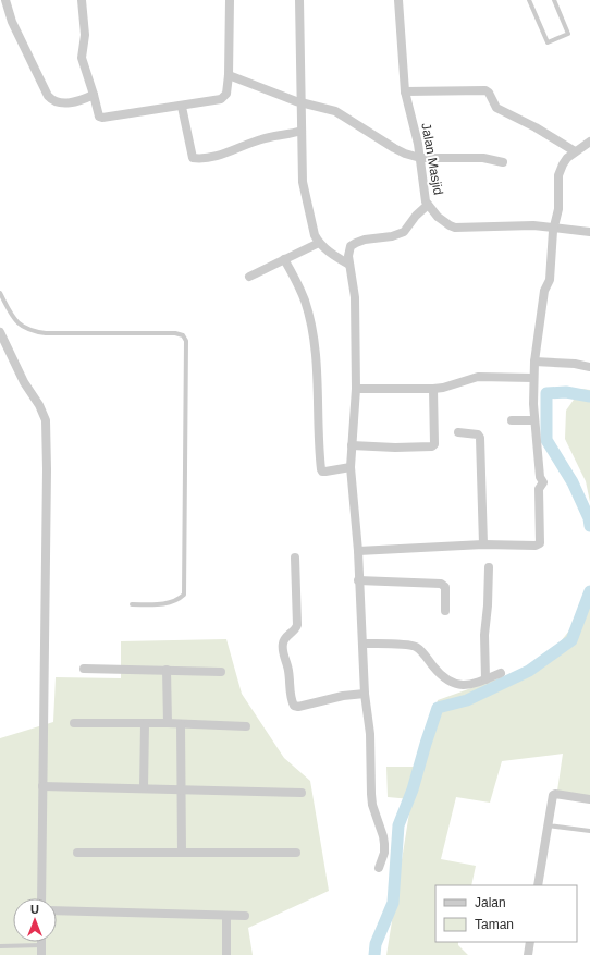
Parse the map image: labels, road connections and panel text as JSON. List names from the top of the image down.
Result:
{
  "streets": {
    "street": ["Jalan Masjid"]
  },
  "legend": ["Jalan", "Taman"],
  "north": "top"
}
